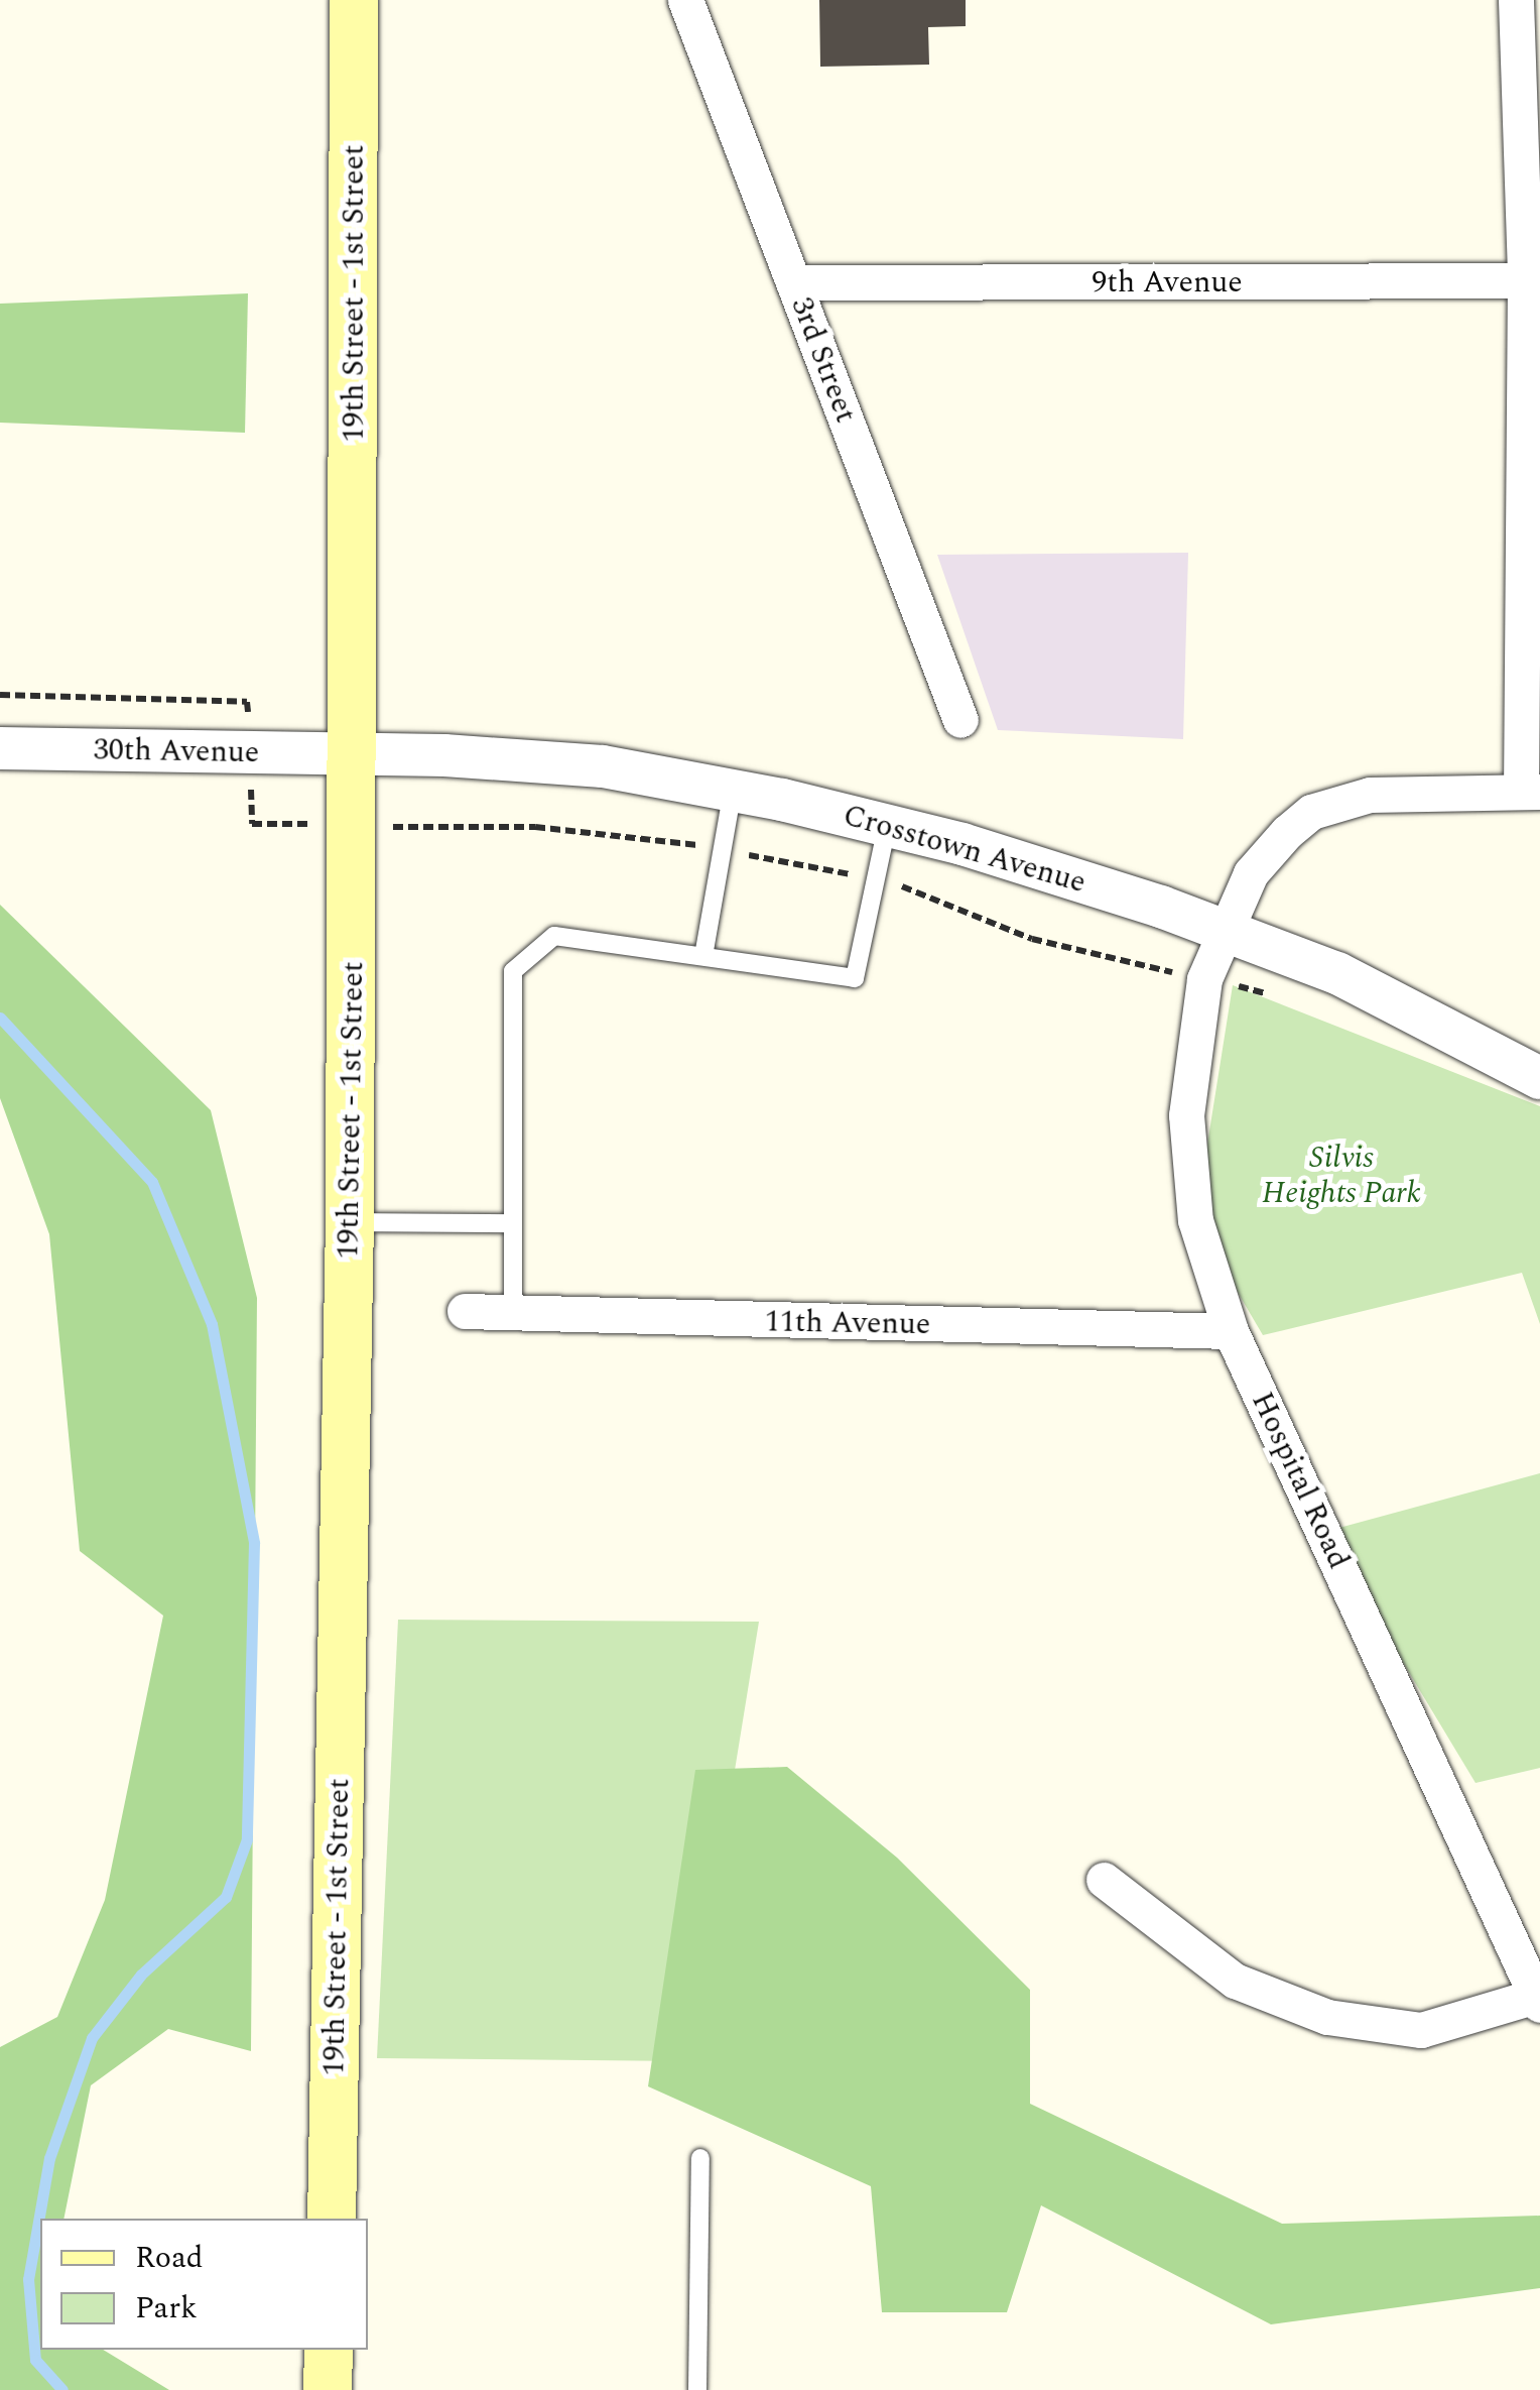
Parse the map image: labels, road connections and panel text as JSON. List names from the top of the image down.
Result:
{
  "streets": {
    "main road": ["19th Street - 1st Street"],
    "street": [
      "9th Avenue",
      "3rd Street",
      "30th Avenue",
      "Crosstown Avenue",
      "11th Avenue",
      "Hospital Road"
    ]
  },
  "crossings": [
    ["9th Avenue", "3rd Street"],
    ["19th Street - 1st Street", "30th Avenue"],
    ["19th Street - 1st Street", "Crosstown Avenue"],
    ["30th Avenue", "Crosstown Avenue"],
    ["Crosstown Avenue", "Hospital Road"],
    ["11th Avenue", "Hospital Road"]
  ],
  "parks": ["Silvis Heights Park"],
  "legend": ["Road", "Park"]
}
